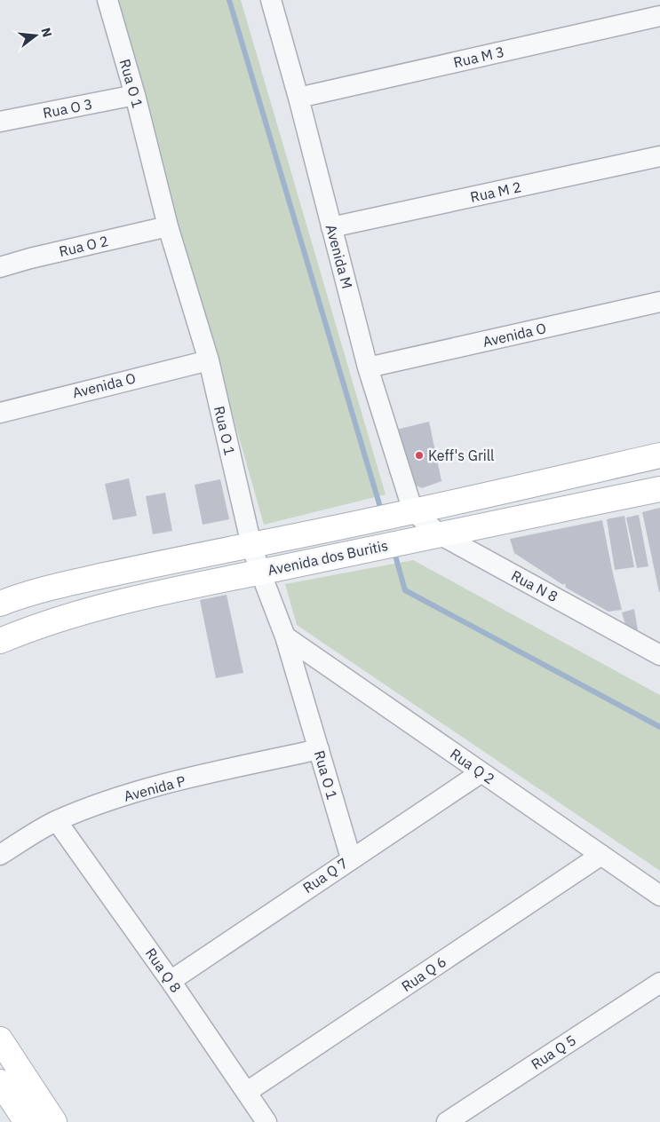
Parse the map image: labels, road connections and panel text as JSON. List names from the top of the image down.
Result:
{
  "streets": {
    "main road": ["Avenida dos Buritis"],
    "street": [
      "Rua M 3",
      "Rua O 1",
      "Rua O 3",
      "Rua M 2",
      "Rua O 2",
      "Avenida M",
      "Avenida O",
      "Rua N 8",
      "Rua Q 2",
      "Avenida P",
      "Rua Q 7",
      "Rua Q 8",
      "Rua Q 6",
      "Rua Q 5"
    ]
  },
  "crossings": [
    ["Rua M 3", "Avenida M"],
    ["Rua O 1", "Rua O 3"],
    ["Rua O 1", "Rua O 2"],
    ["Rua O 1", "Avenida O"],
    ["Rua O 1", "Avenida dos Buritis"],
    ["Rua O 1", "Rua Q 2"],
    ["Rua O 1", "Avenida P"],
    ["Rua O 1", "Rua Q 7"],
    ["Rua M 2", "Avenida M"],
    ["Avenida M", "Avenida O"],
    ["Avenida M", "Avenida dos Buritis"],
    ["Avenida M", "Rua N 8"],
    ["Avenida dos Buritis", "Rua N 8"],
    ["Rua Q 2", "Rua Q 7"],
    ["Rua Q 2", "Rua Q 6"],
    ["Avenida P", "Rua Q 8"],
    ["Rua Q 7", "Rua Q 8"],
    ["Rua Q 8", "Rua Q 6"]
  ],
  "places": ["Keff's Grill"],
  "north": "right"
}
